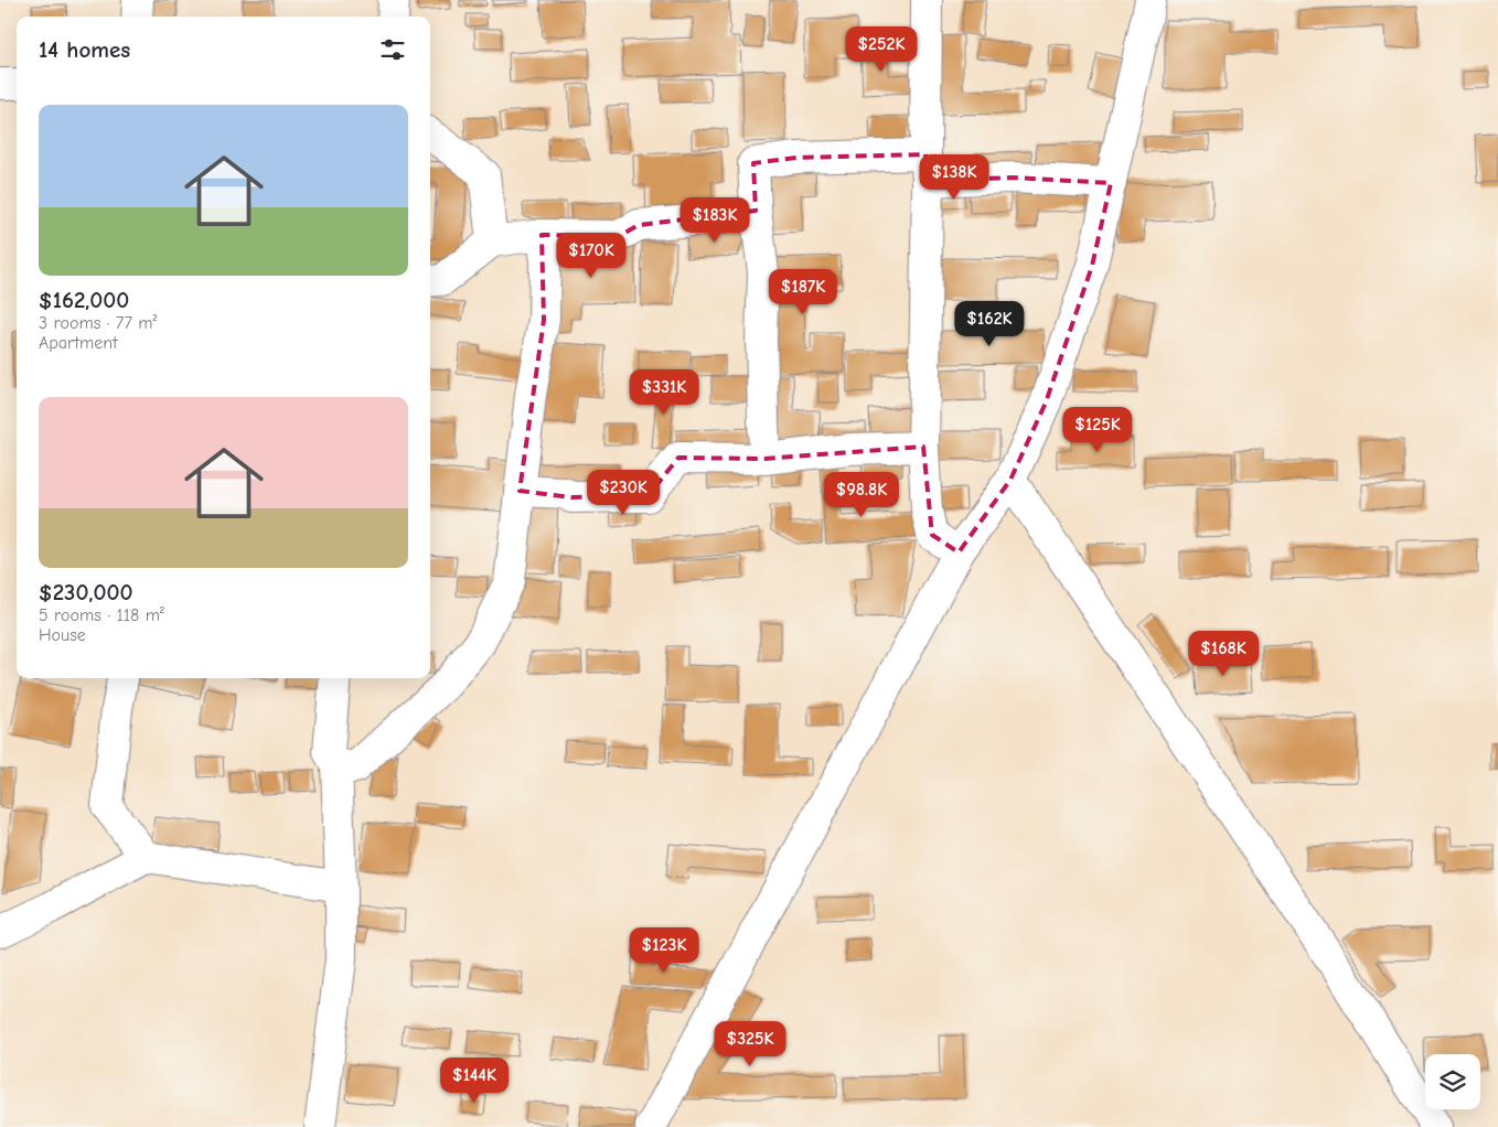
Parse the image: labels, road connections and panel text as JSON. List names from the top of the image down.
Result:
{
  "page": {
    "heading": "14 homes",
    "price": [
      "$252K",
      "$138K",
      "$183K",
      "$170K",
      "$187K",
      "$162K",
      "$331K",
      "$125K",
      "$230K",
      "$98.8K",
      "$168K",
      "$123K",
      "$325K",
      "$144K"
    ],
    "list": [
      {
        "name": "$162,000",
        "note": "3 rooms · 77 m² · Apartment"
      },
      {
        "name": "$230,000",
        "note": "5 rooms · 118 m² · House"
      }
    ]
  }
}
